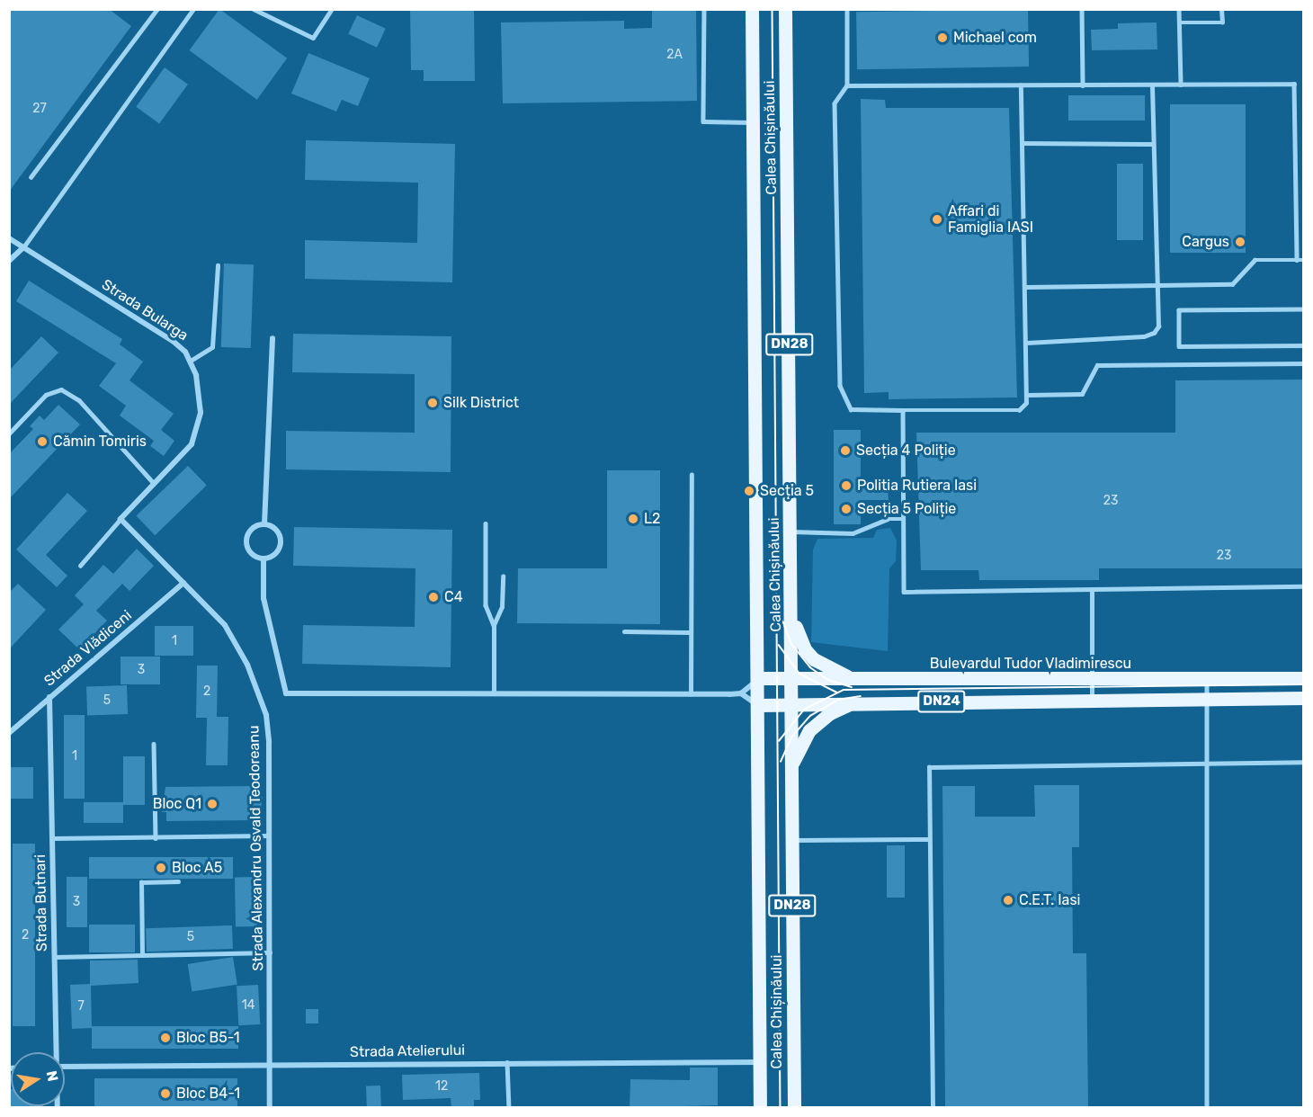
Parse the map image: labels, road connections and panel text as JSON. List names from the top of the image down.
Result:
{
  "streets": {
    "main road": [
      "Calea Chișinăului",
      "DN28",
      "Bulevardul Tudor Vladimirescu",
      "DN24"
    ],
    "street": [
      "Strada Bularga",
      "Strada Vlădiceni",
      "Strada Alexandru Osvald Teodoreanu",
      "Strada Butnari",
      "Strada Atelierului"
    ]
  },
  "crossings": [
    ["Calea Chișinăului", "Bulevardul Tudor Vladimirescu"],
    ["Calea Chișinăului", "DN24"],
    ["Calea Chișinăului", "Strada Atelierului"],
    ["Strada Vlădiceni", "Strada Alexandru Osvald Teodoreanu"],
    ["Strada Vlădiceni", "Strada Butnari"],
    ["Strada Alexandru Osvald Teodoreanu", "Strada Atelierului"]
  ],
  "places": [
    "Michael com",
    "Affari di Famiglia IASI",
    "Cargus",
    "Silk District",
    "Cămin Tomiris",
    "Secția 4 Poliție",
    "Politia Rutiera Iasi",
    "Secția 5",
    "Secția 5 Poliție",
    "L2",
    "C4",
    "Bloc Q1",
    "Bloc A5",
    "C.E.T. Iasi",
    "Bloc B5-1",
    "Bloc B4-1"
  ],
  "house_numbers": [
    "2A",
    "27",
    "23",
    "23",
    "1",
    "3",
    "2",
    "5",
    "1",
    "3",
    "2",
    "5",
    "14",
    "7",
    "12"
  ],
  "north": "right"
}
